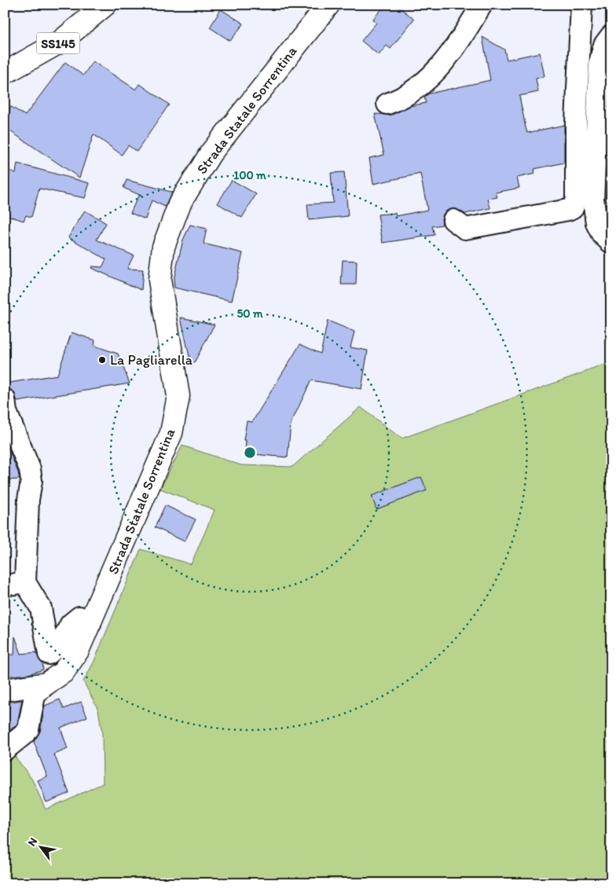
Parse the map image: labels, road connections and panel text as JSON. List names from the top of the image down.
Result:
{
  "streets": {
    "main road": ["SS145", "Strada Statale Sorrentina"]
  },
  "places": ["La Pagliarella"],
  "north": "top left",
  "rings": ["100 m", "50 m"]
}
